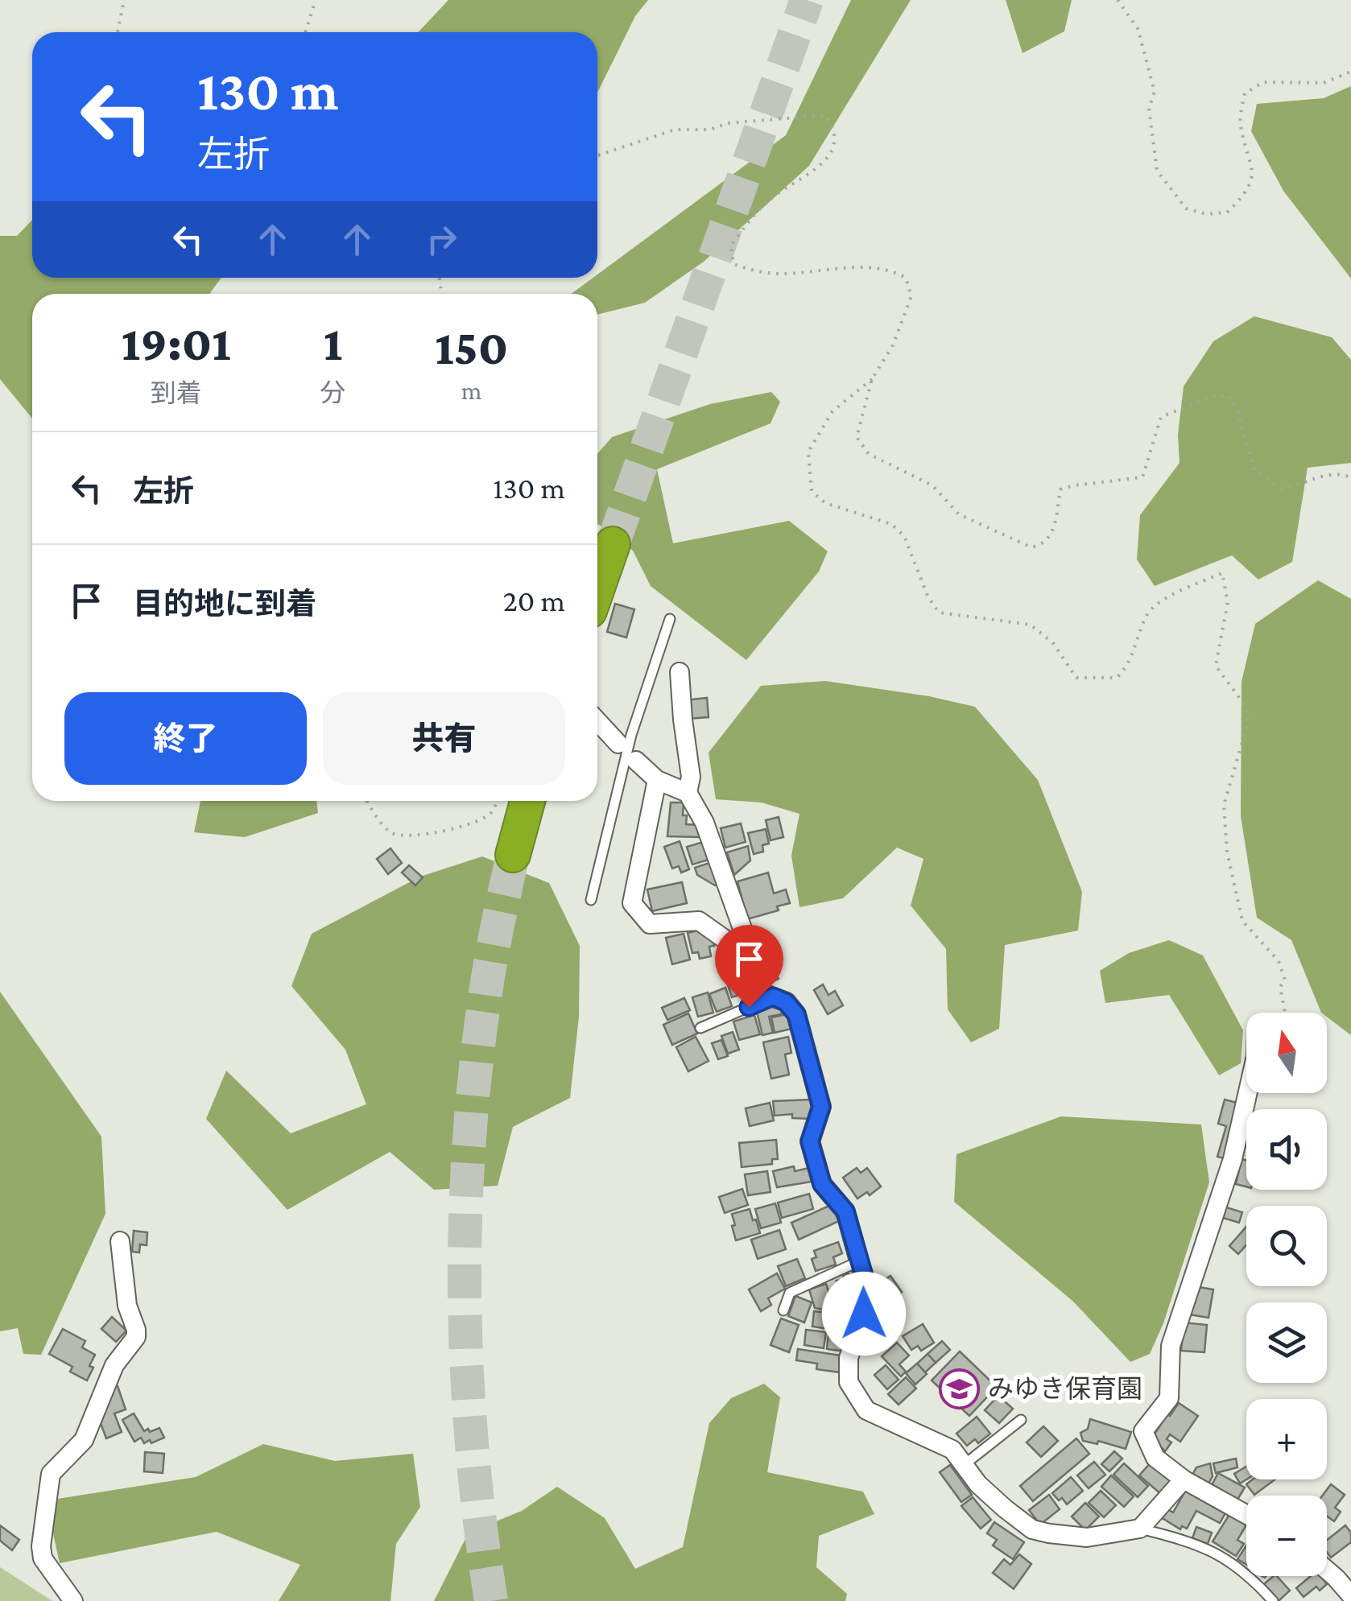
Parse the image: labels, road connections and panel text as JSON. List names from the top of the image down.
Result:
{
  "places": {
    "school or university": ["みゆき保育園"]
  },
  "north": "top",
  "page": {
    "turn": ["130 m", "左折"],
    "eta": [
      "19:01",
      "到着",
      "1",
      "分",
      "150",
      "m"
    ],
    "list": [
      {
        "name": "左折",
        "value": "130 m"
      },
      {
        "name": "目的地に到着",
        "value": "20 m"
      }
    ],
    "buttons": ["終了", "共有"],
    "map_buttons": ["+", "−"]
  }
}
